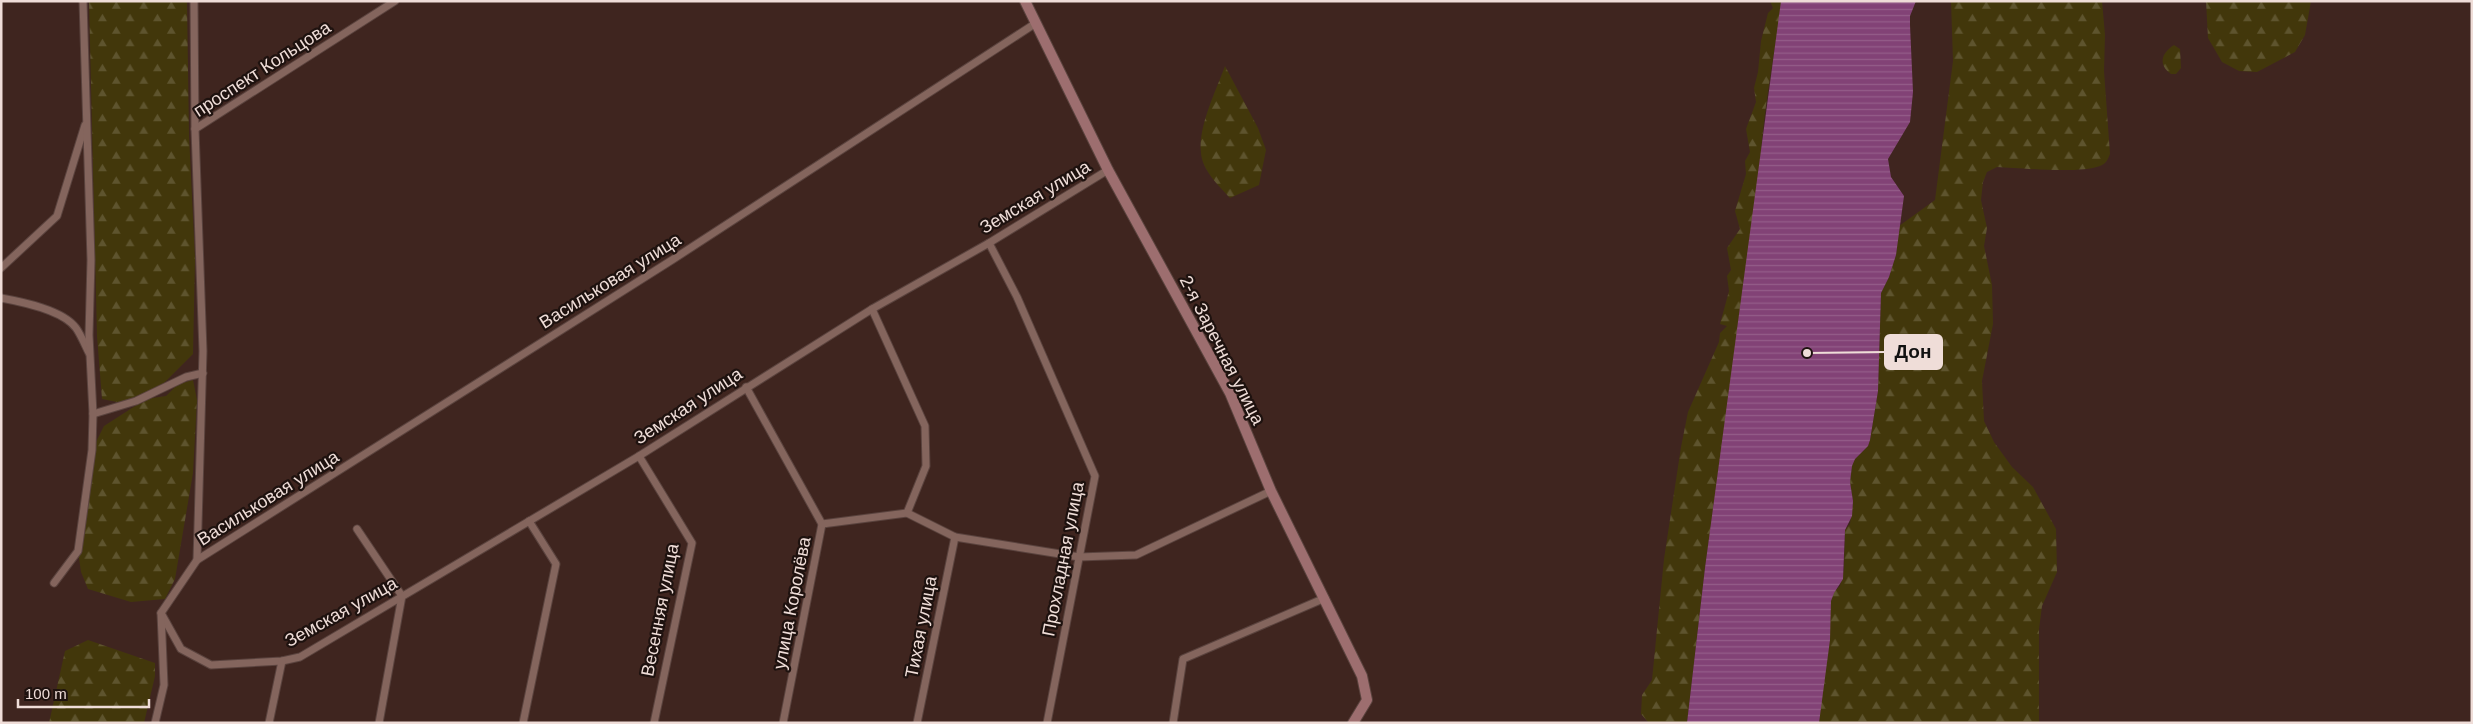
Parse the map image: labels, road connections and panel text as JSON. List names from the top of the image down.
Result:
{
  "streets": {
    "street": [
      "проспект Кольцова",
      "Земская улица",
      "Васильковая улица",
      "2-я Заречная улица",
      "Прохладная улица",
      "улица Королёва",
      "Весенняя улица",
      "Тихая улица"
    ]
  },
  "crossings": [
    ["Земская улица", "2-я Заречная улица"],
    ["Земская улица", "Прохладная улица"],
    ["Земская улица", "улица Королёва"],
    ["Земская улица", "Весенняя улица"],
    ["Васильковая улица", "2-я Заречная улица"]
  ],
  "places": ["Дон"],
  "scale_bar": "100 m"
}
